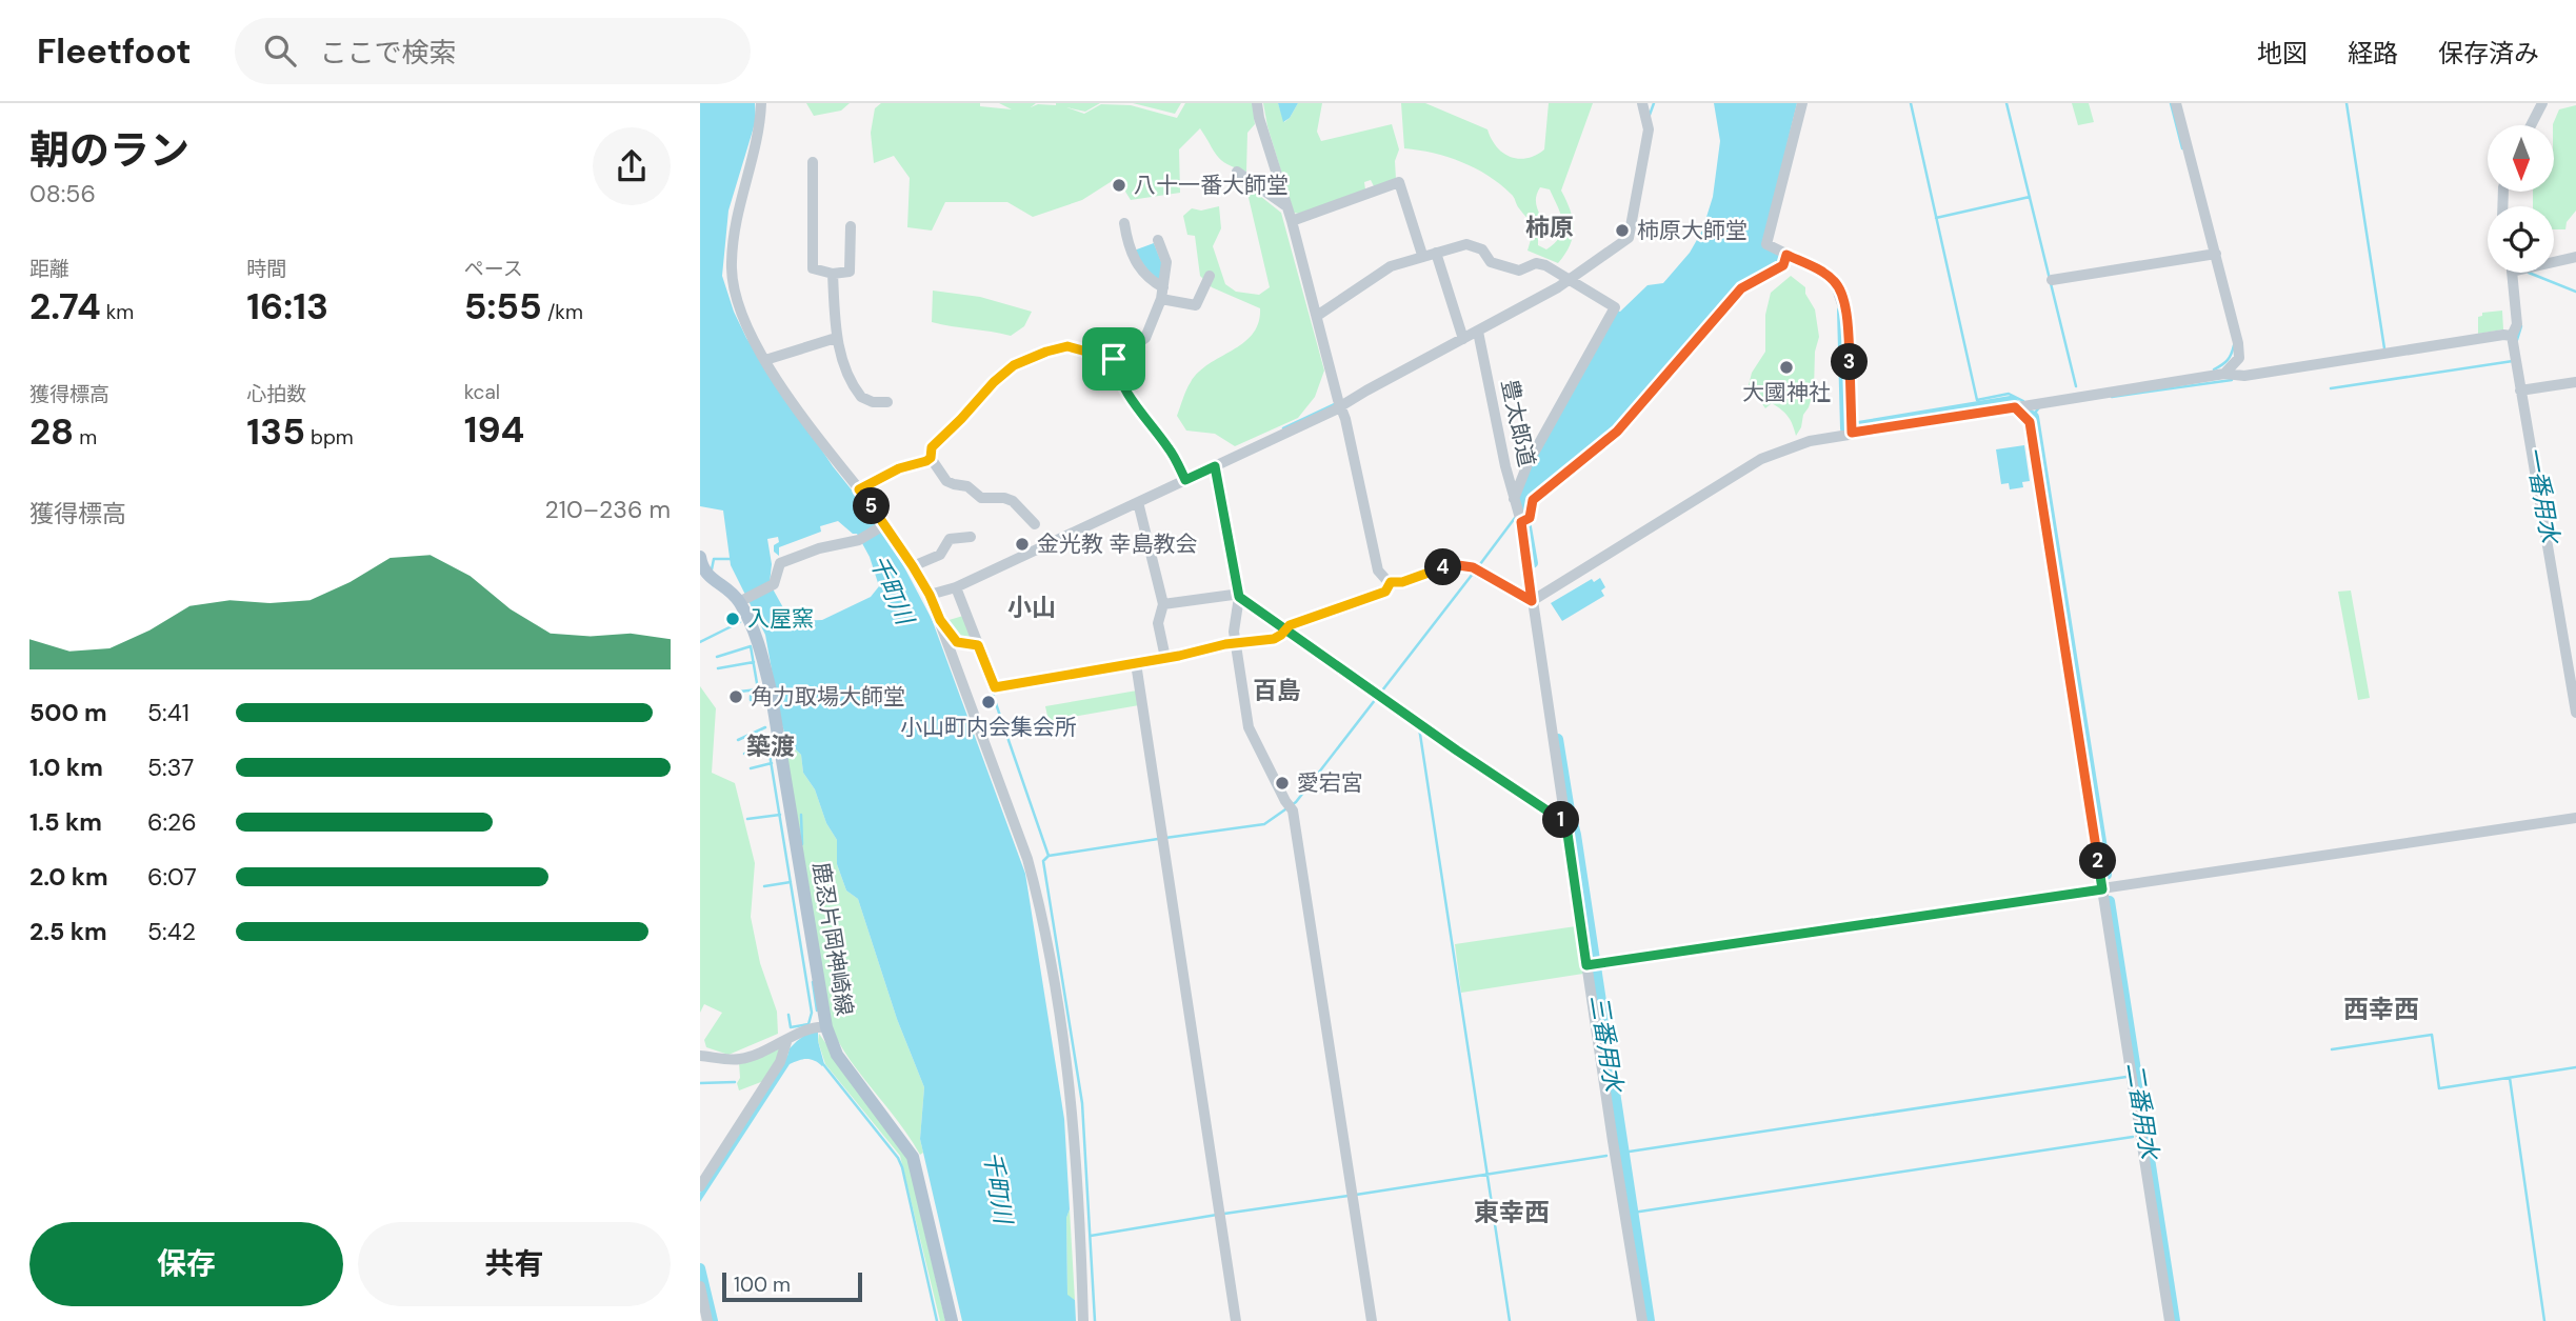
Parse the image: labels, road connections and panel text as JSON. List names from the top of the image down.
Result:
{
  "streets": {
    "main road": ["鹿忍片岡神崎線"],
    "street": ["豊太郎道"]
  },
  "districts": [
    "柿原",
    "小山",
    "百島",
    "築渡",
    "西幸西",
    "東幸西"
  ],
  "water": [
    "一番用水",
    "千町川",
    "三番用水",
    "二番用水"
  ],
  "places": [
    "八十一番大師堂",
    "柿原大師堂",
    "大國神社",
    "金光教 幸島教会",
    "入屋窯",
    "角力取場大師堂",
    "小山町内会集会所",
    "愛宕宮"
  ],
  "scale_bar": "100 m",
  "north": "bottom",
  "page": {
    "header": "Fleetfoot",
    "search": "ここで検索",
    "nav": ["地図", "経路", "保存済み"],
    "heading": ["朝のラン", "08:56"],
    "stats": [
      ["距離", "2.74 km"],
      ["時間", "16:13"],
      ["ペース", "5:55 /km"],
      ["獲得標高", "28 m"],
      ["心拍数", "135 bpm"],
      ["kcal", "194"]
    ],
    "pins": [
      "3",
      "5",
      "4",
      "1",
      "2"
    ],
    "chart": ["獲得標高", "210–236 m"],
    "list": [
      {
        "name": "500 m",
        "note": "5:41"
      },
      {
        "name": "1.0 km",
        "note": "5:37"
      },
      {
        "name": "1.5 km",
        "note": "6:26"
      },
      {
        "name": "2.0 km",
        "note": "6:07"
      },
      {
        "name": "2.5 km",
        "note": "5:42"
      }
    ],
    "buttons": ["保存", "共有"],
    "scale": "100 m"
  }
}
